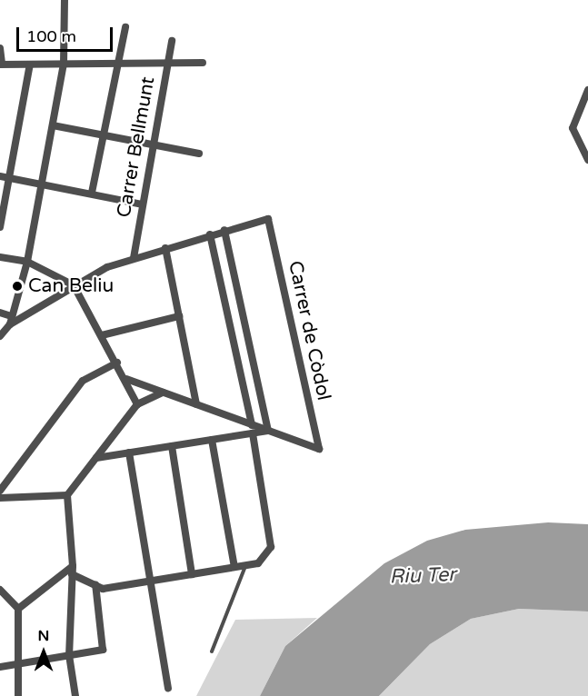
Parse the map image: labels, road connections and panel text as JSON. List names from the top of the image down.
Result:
{
  "streets": {
    "street": ["Carrer Bellmunt", "Carrer de Còdol"]
  },
  "water": ["Riu Ter"],
  "places": ["Can Beliu"],
  "scale_bar": "100 m",
  "north": "top"
}
